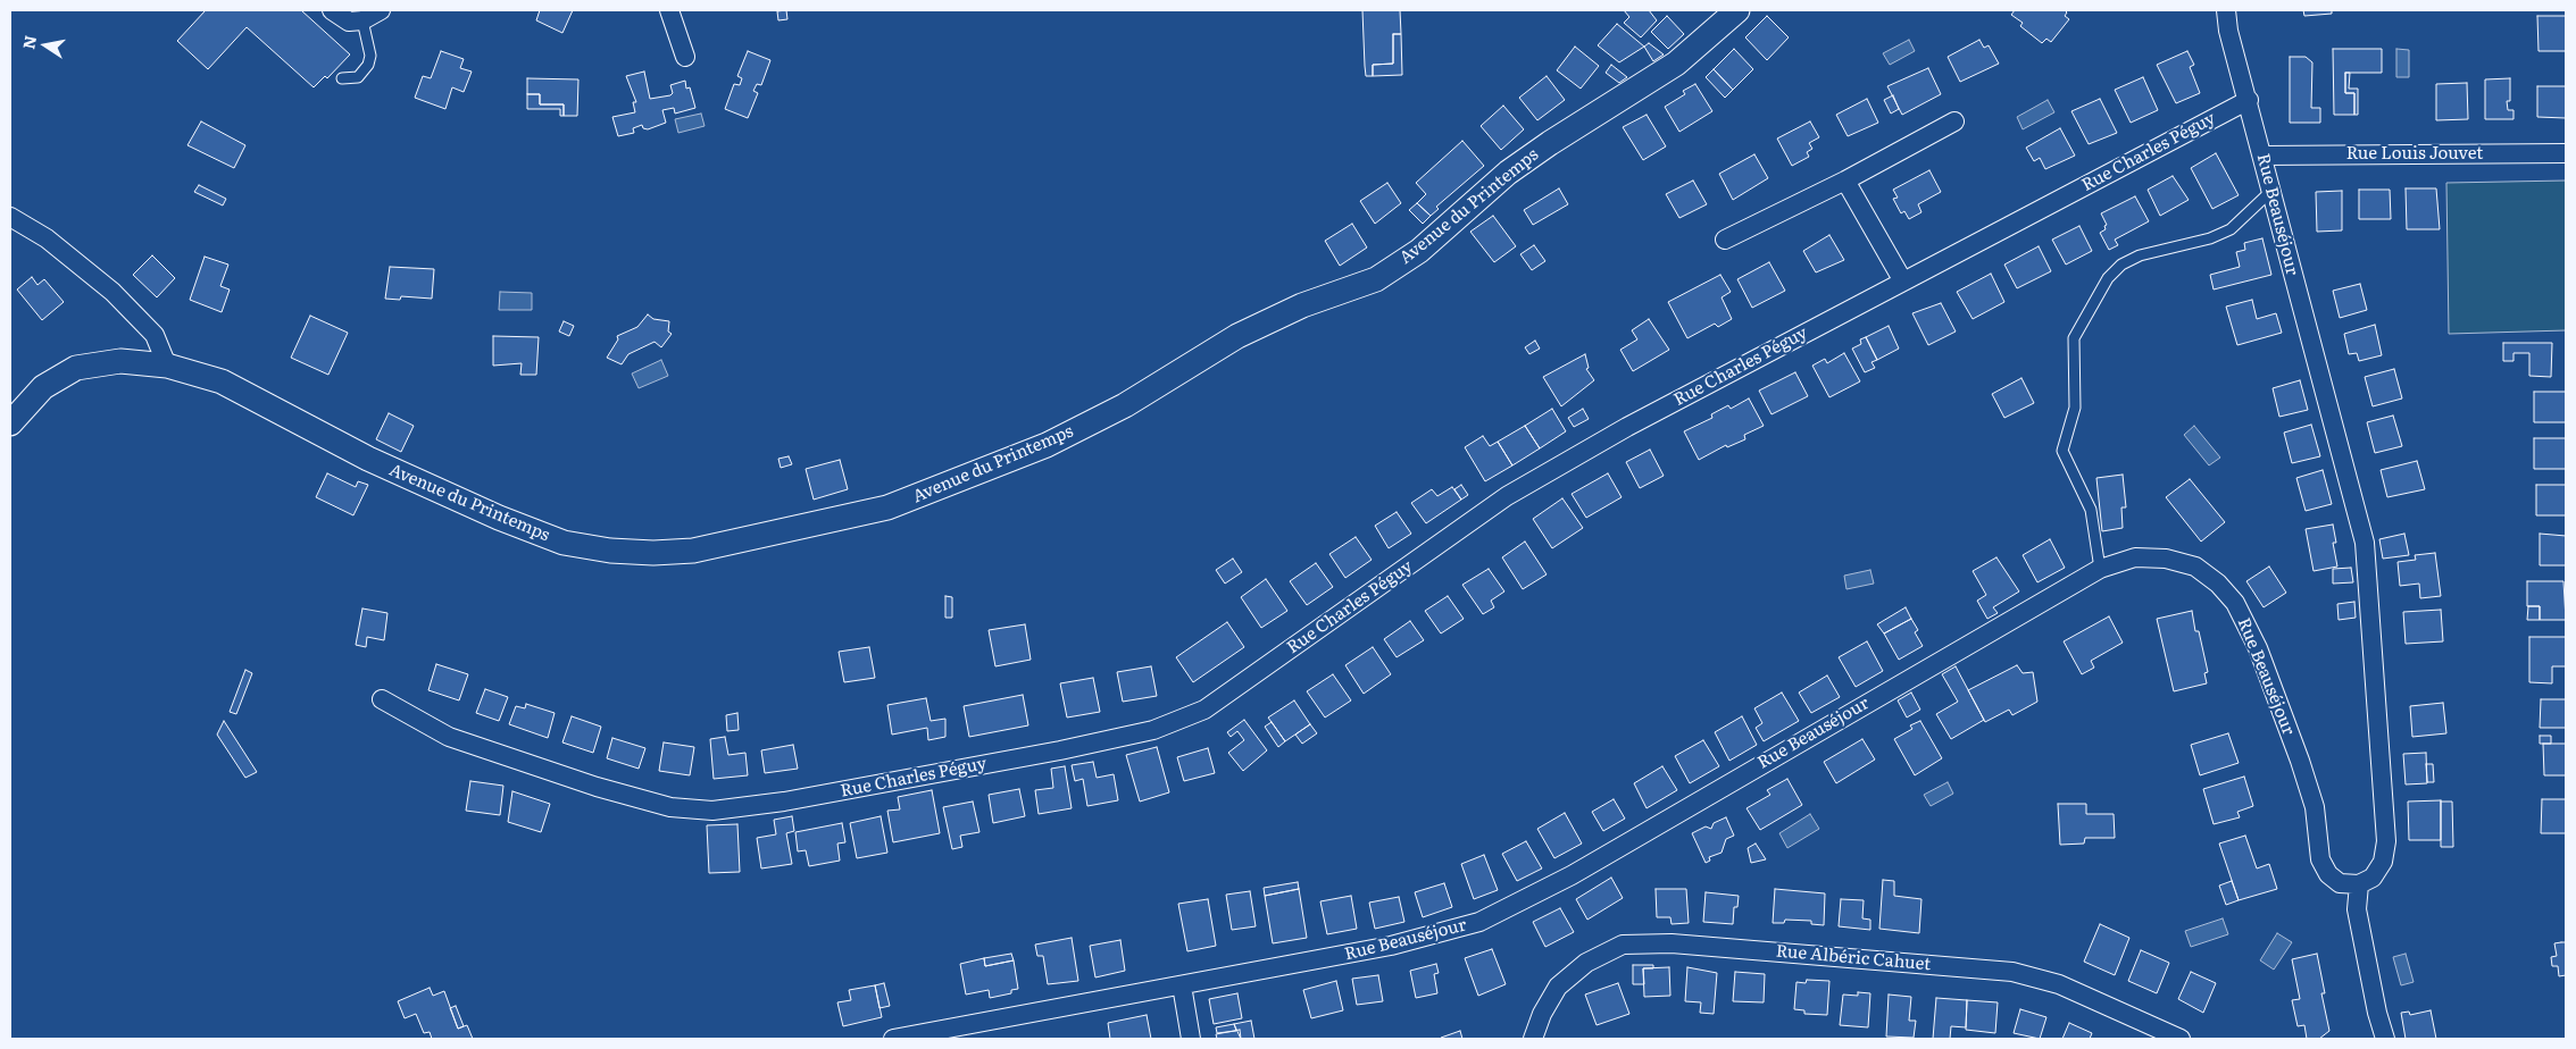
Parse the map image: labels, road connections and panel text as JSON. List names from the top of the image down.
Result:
{
  "streets": {
    "street": [
      "Rue Charles Péguy",
      "Rue Louis Jouvet",
      "Avenue du Printemps",
      "Rue Beauséjour",
      "Rue Albéric Cahuet"
    ]
  },
  "crossings": [
    ["Rue Charles Péguy", "Rue Beauséjour"],
    ["Rue Louis Jouvet", "Rue Beauséjour"]
  ],
  "north": "left"
}
